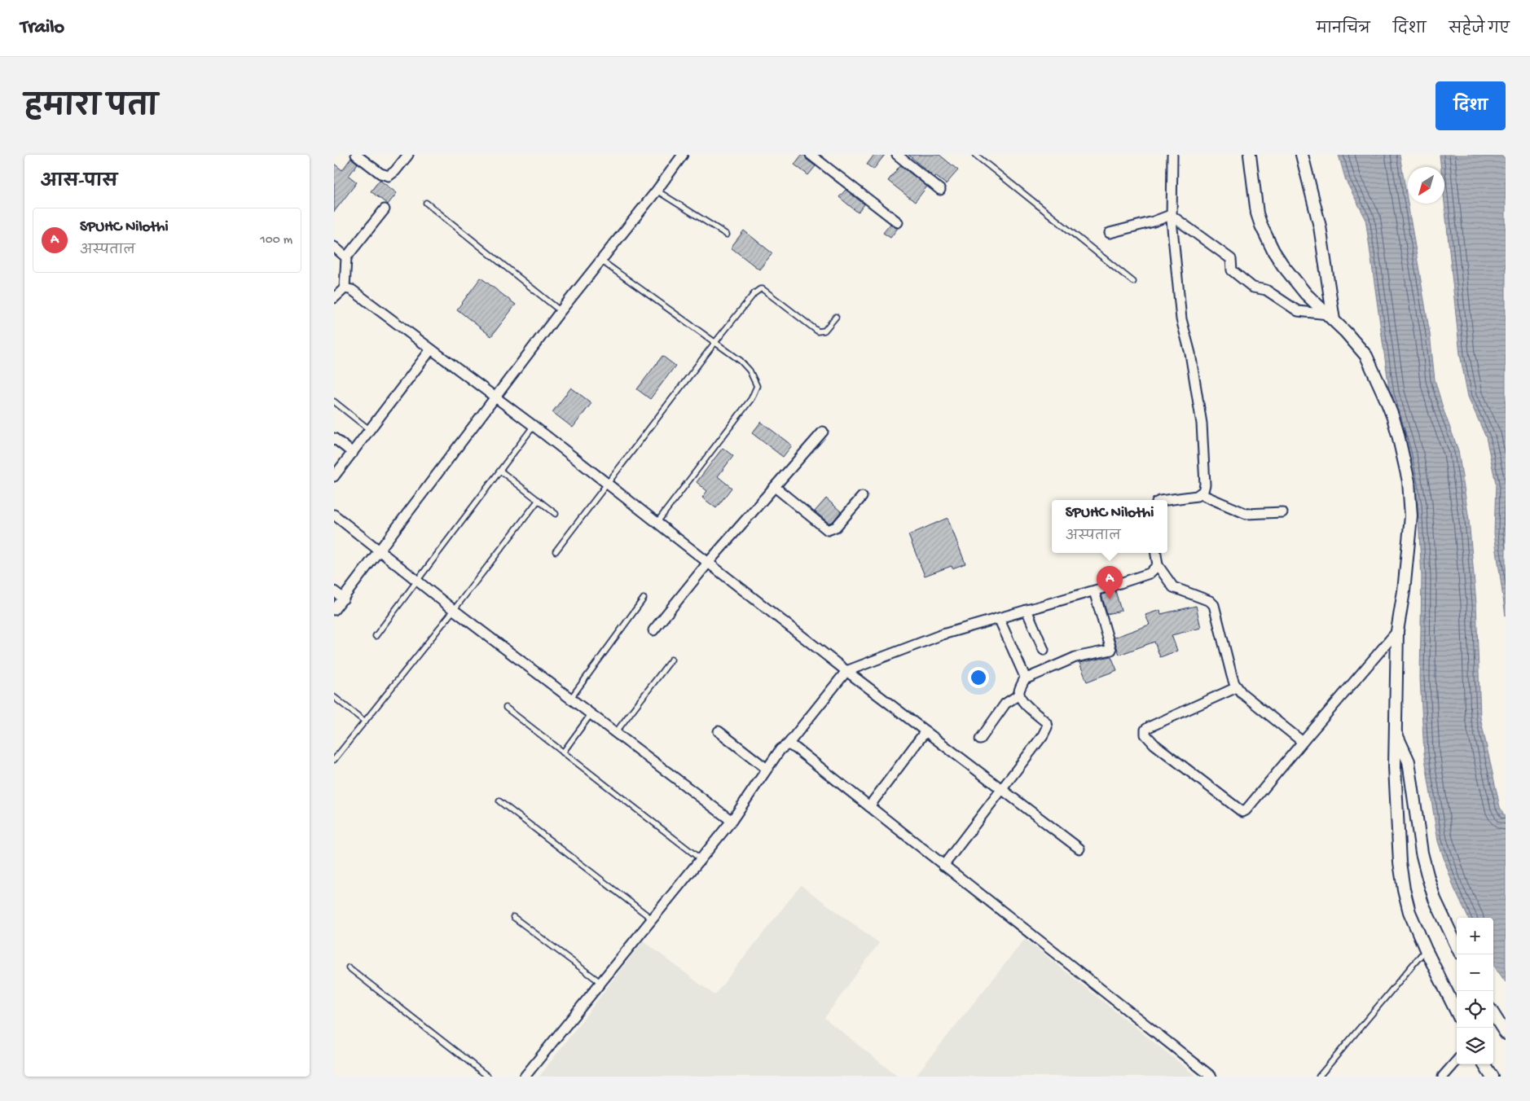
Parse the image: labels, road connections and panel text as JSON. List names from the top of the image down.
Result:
{
  "north": "bottom left",
  "page": {
    "header": "Trailo",
    "nav": ["मानचित्र", "दिशा", "सहेजे गए"],
    "title": "हमारा पता",
    "buttons": "दिशा",
    "heading": "आस-पास",
    "list": [
      {
        "mark": "A",
        "name": "SPUHC Nilothi",
        "note": "अस्पताल",
        "value": "100 m"
      }
    ],
    "popup": ["SPUHC Nilothi", "अस्पताल"],
    "pins": "A",
    "map_buttons": ["+", "−"]
  }
}
